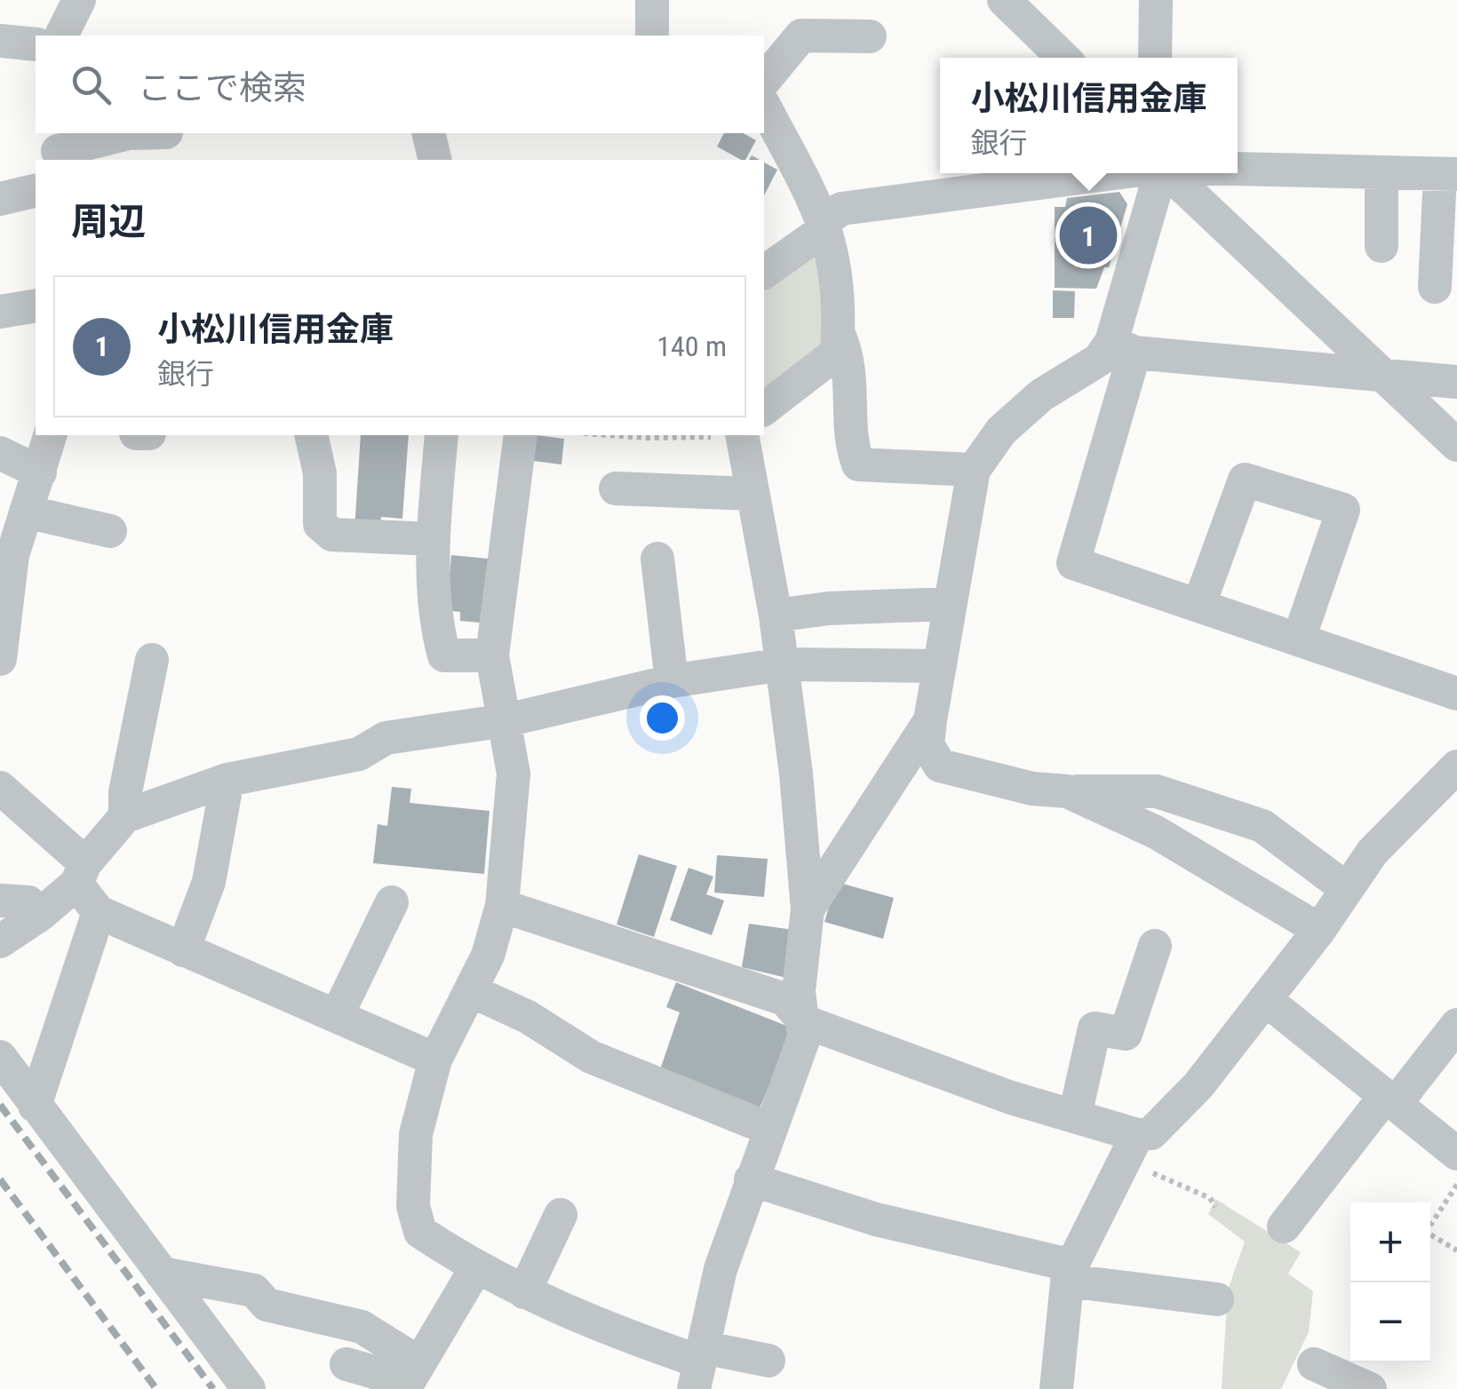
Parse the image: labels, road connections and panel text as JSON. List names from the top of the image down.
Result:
{
  "page": {
    "search": "ここで検索",
    "popup": ["小松川信用金庫", "銀行"],
    "heading": "周辺",
    "pins": "1",
    "list": [
      {
        "mark": "1",
        "name": "小松川信用金庫",
        "note": "銀行",
        "value": "140 m"
      }
    ],
    "map_buttons": ["+", "−"]
  }
}
